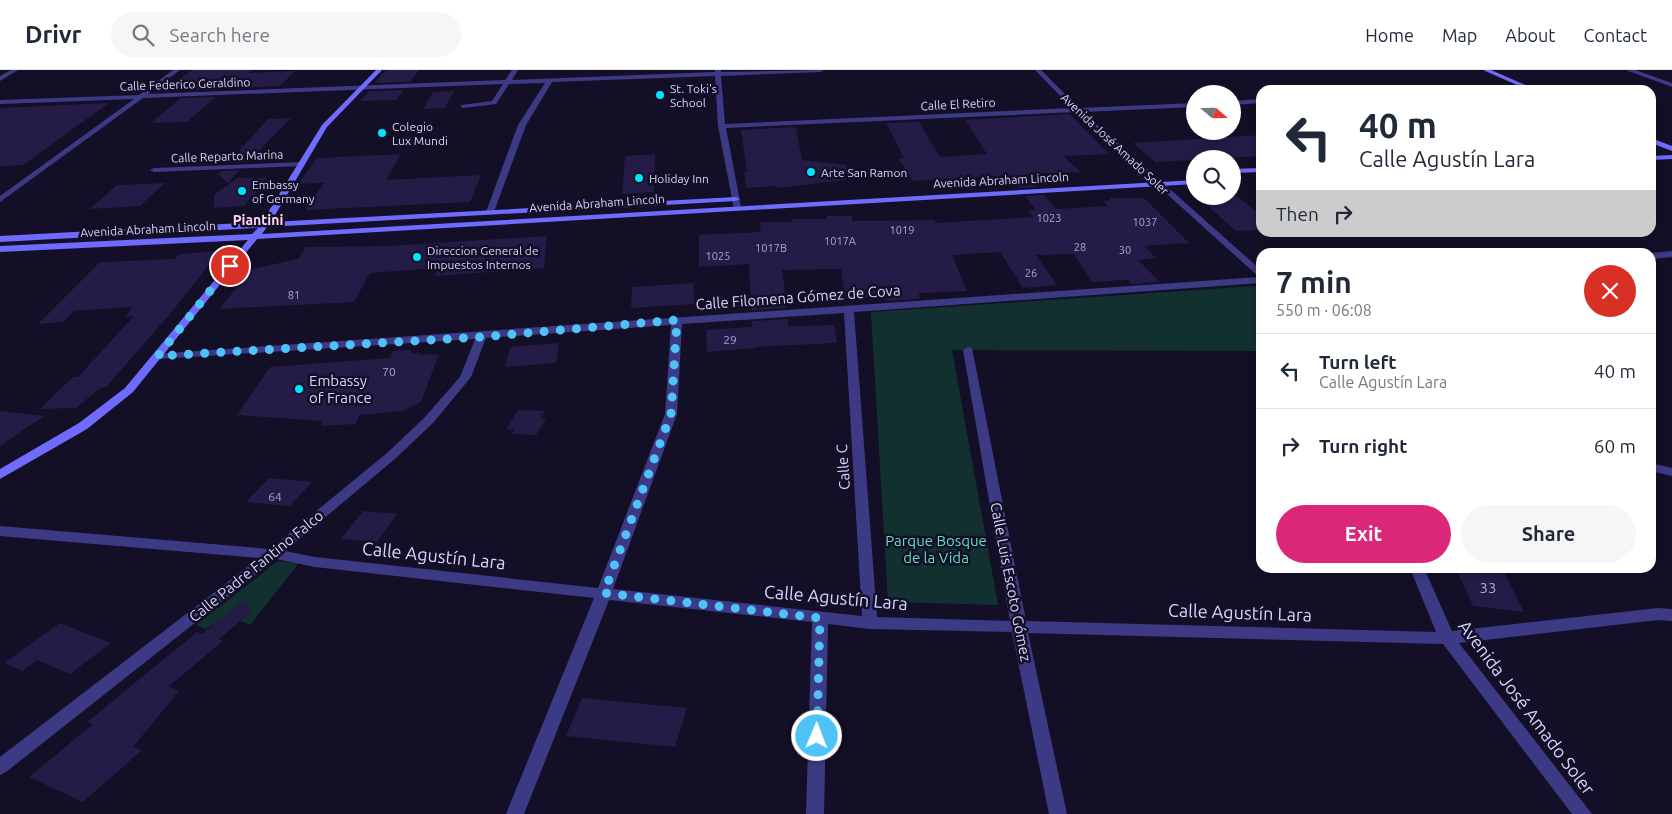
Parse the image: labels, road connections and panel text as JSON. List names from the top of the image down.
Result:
{
  "streets": {
    "main road": ["Avenida Abraham Lincoln"],
    "street": [
      "Calle Federico Geraldino",
      "Calle El Retiro",
      "Avenida José Amado Soler",
      "Calle Reparto Marina",
      "Calle Filomena Gómez de Cova",
      "Calle C",
      "Calle Agustín Lara",
      "Calle Padre Fantino Falco",
      "Calle Luis Escoto Gómez"
    ]
  },
  "crossings": [
    ["Calle El Retiro", "Avenida José Amado Soler"],
    ["Avenida José Amado Soler", "Avenida Abraham Lincoln"],
    ["Avenida José Amado Soler", "Calle Agustín Lara"],
    ["Calle Filomena Gómez de Cova", "Calle C"],
    ["Calle Filomena Gómez de Cova", "Calle Padre Fantino Falco"],
    ["Calle C", "Calle Agustín Lara"],
    ["Calle Agustín Lara", "Calle Padre Fantino Falco"],
    ["Calle Agustín Lara", "Calle Luis Escoto Gómez"]
  ],
  "districts": ["Piantini"],
  "parks": ["Parque Bosque de la Vida"],
  "places": [
    "St. Toki's School",
    "Colegio Lux Mundi",
    "Arte San Ramon",
    "Holiday Inn",
    "Embassy of Germany",
    "Direccion General de Impuestos Internos",
    "Embassy of France"
  ],
  "house_numbers": [
    "1023",
    "1037",
    "1019",
    "1017A",
    "28",
    "1017B",
    "30",
    "1025",
    "26",
    "81",
    "29",
    "70",
    "64",
    "33"
  ],
  "north": "right",
  "page": {
    "header": "Drivr",
    "search": "Search here",
    "nav": [
      "Home",
      "Map",
      "About",
      "Contact"
    ],
    "turn": ["40 m", "Calle Agustín Lara"],
    "then": "Then",
    "heading": ["7 min", "550 m · 06:08"],
    "list": [
      {
        "name": "Turn left",
        "note": "Calle Agustín Lara",
        "value": "40 m"
      },
      {
        "name": "Turn right",
        "value": "60 m"
      }
    ],
    "buttons": ["Exit", "Share"]
  }
}
